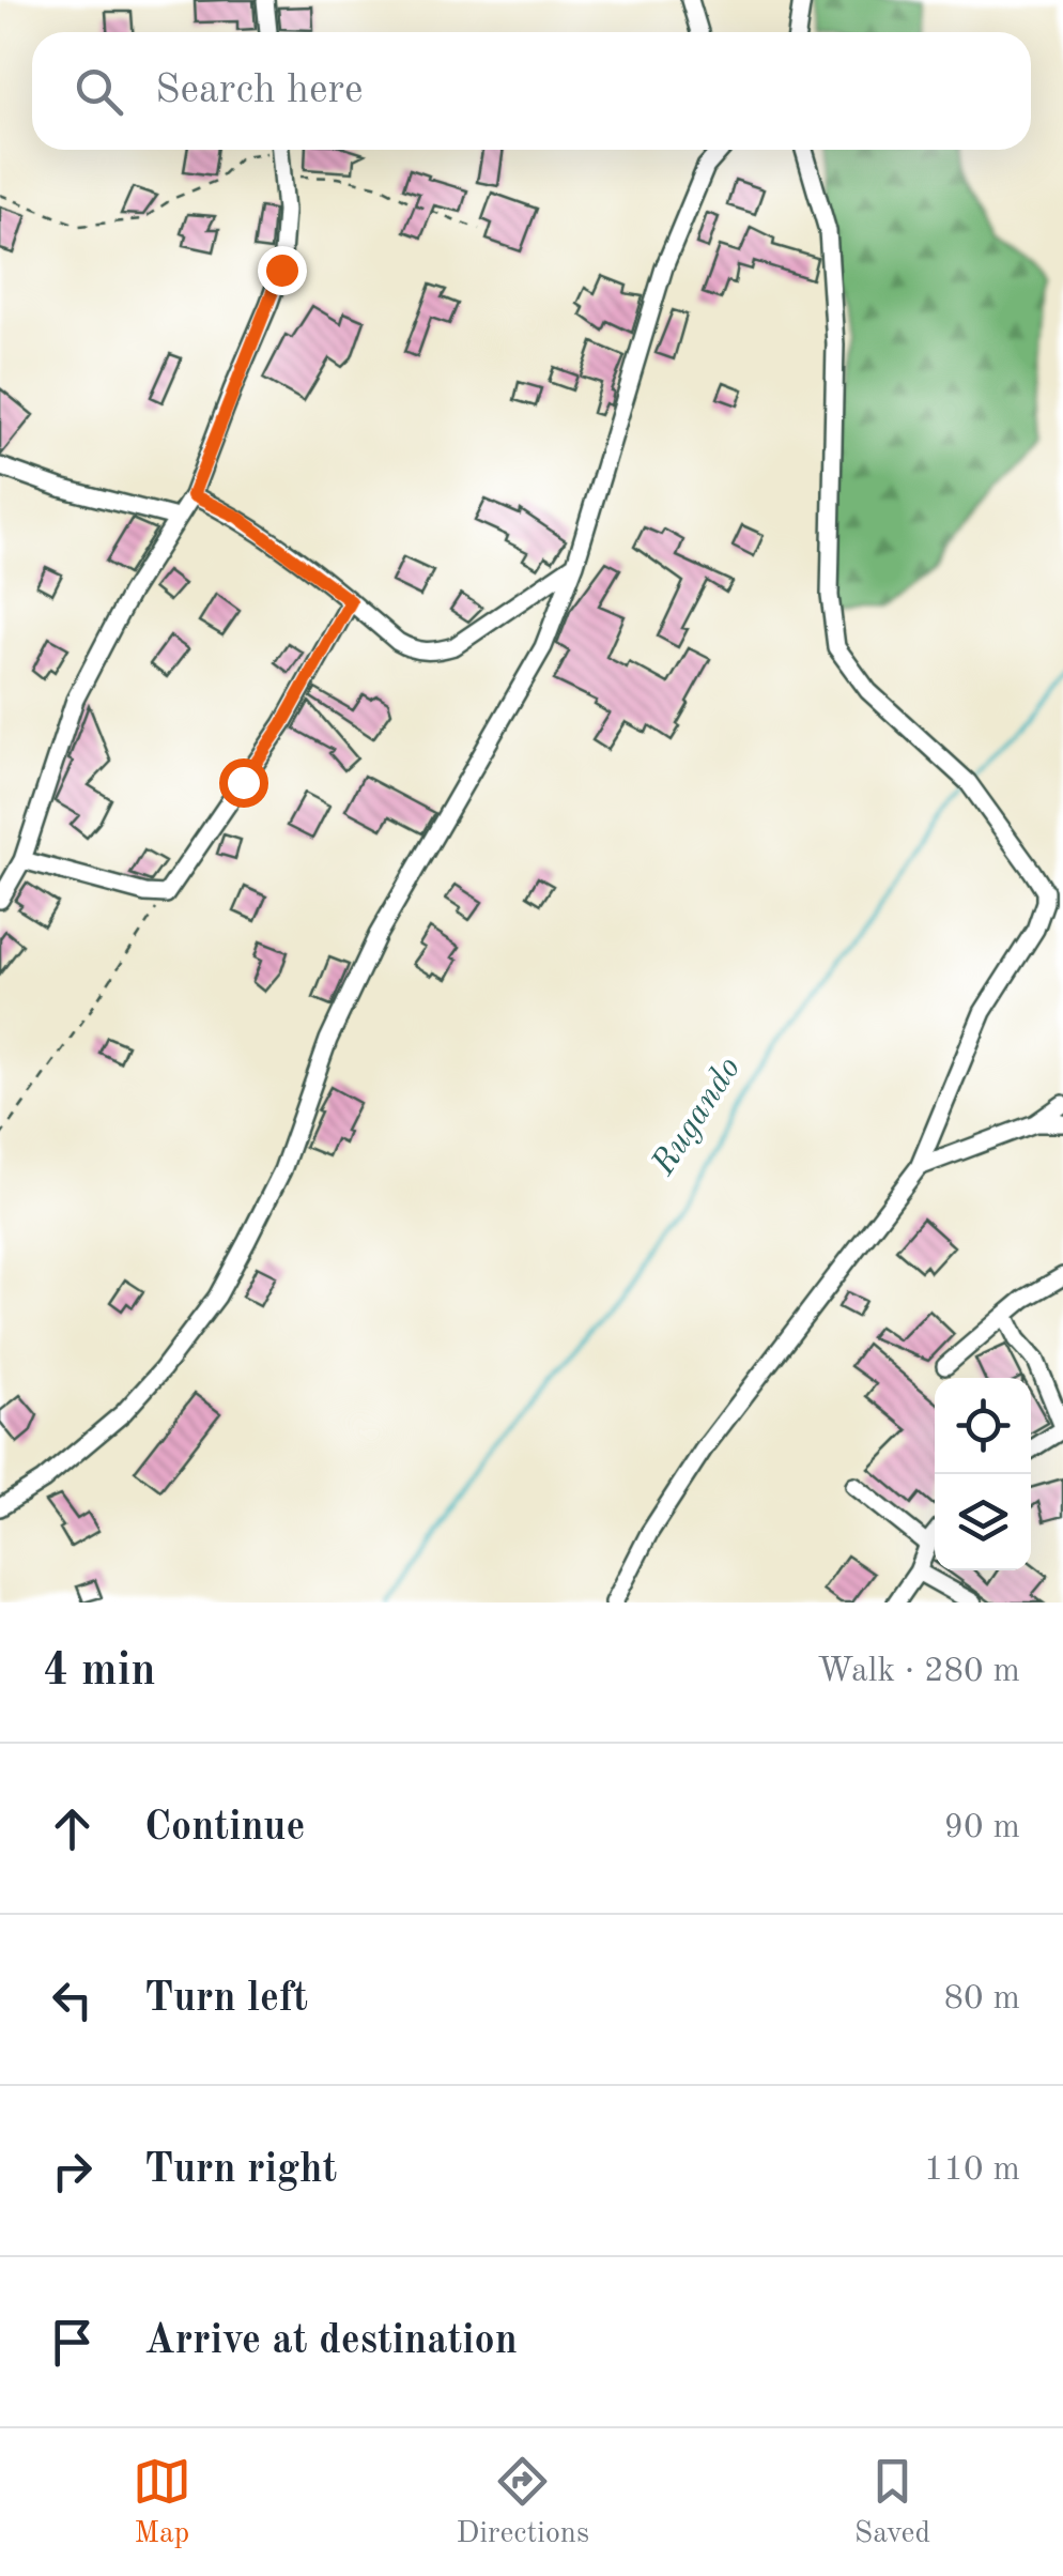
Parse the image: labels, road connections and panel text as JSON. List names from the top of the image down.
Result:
{
  "water": ["Rugando"],
  "page": {
    "search": "Search here",
    "heading": ["4 min", "Walk · 280 m"],
    "list": [
      ["Continue", "90 m"],
      ["Turn left", "80 m"],
      ["Turn right", "110 m"],
      "Arrive at destination"
    ],
    "nav": ["Map", "Directions", "Saved"]
  }
}
